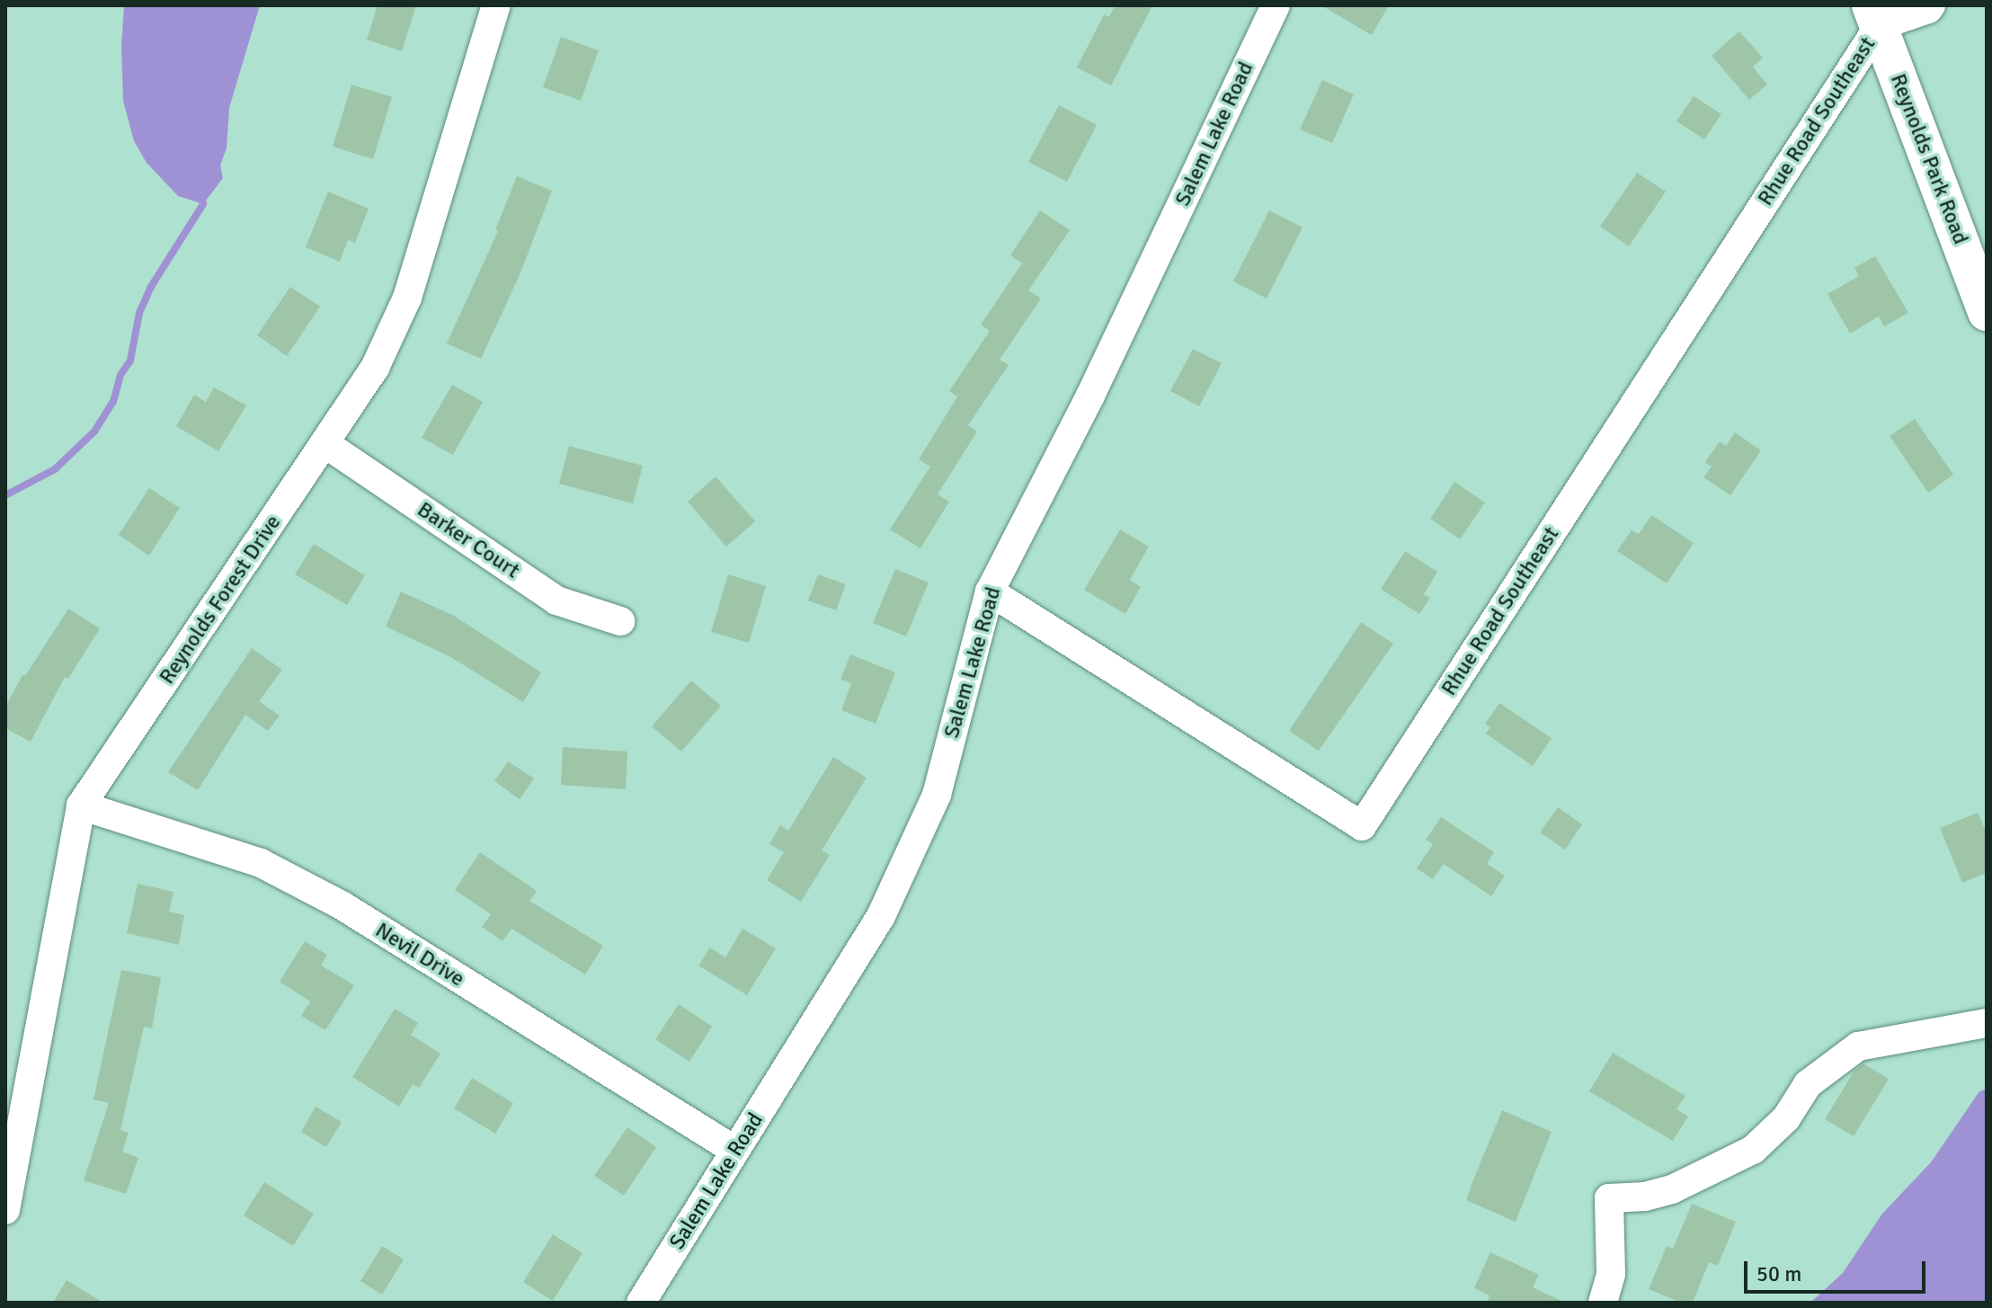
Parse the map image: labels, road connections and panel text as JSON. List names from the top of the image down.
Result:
{
  "streets": {
    "main road": ["Reynolds Park Road"],
    "street": [
      "Rhue Road Southeast",
      "Salem Lake Road",
      "Barker Court",
      "Reynolds Forest Drive",
      "Nevil Drive"
    ]
  },
  "crossings": [
    ["Rhue Road Southeast", "Salem Lake Road"],
    ["Rhue Road Southeast", "Reynolds Park Road"],
    ["Salem Lake Road", "Nevil Drive"],
    ["Barker Court", "Reynolds Forest Drive"],
    ["Reynolds Forest Drive", "Nevil Drive"]
  ],
  "scale_bar": "50 m"
}
